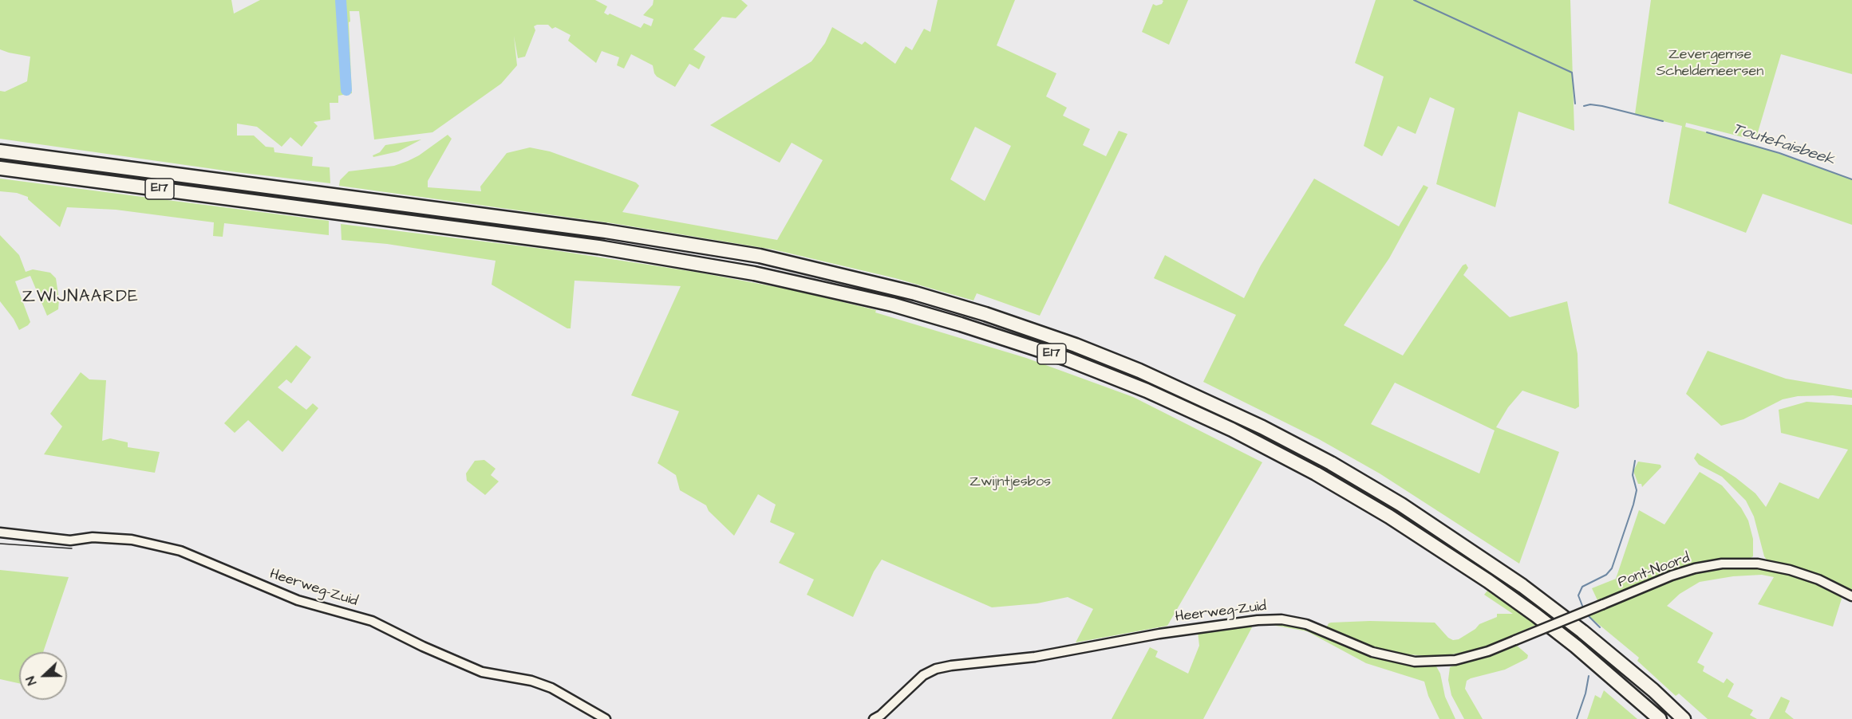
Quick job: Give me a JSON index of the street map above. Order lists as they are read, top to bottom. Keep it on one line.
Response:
{"streets":{"highway":["E17"],"street":["Pont-Noord","Heerweg-Zuid"]},"crossings":[["Pont-Noord","Heerweg-Zuid"]],"districts":["ZWIJNAARDE"],"water":["Toutefaisbeek"],"parks":["Zevergemse Scheldemeersen","Zwijntjesbos"],"north":"left"}
